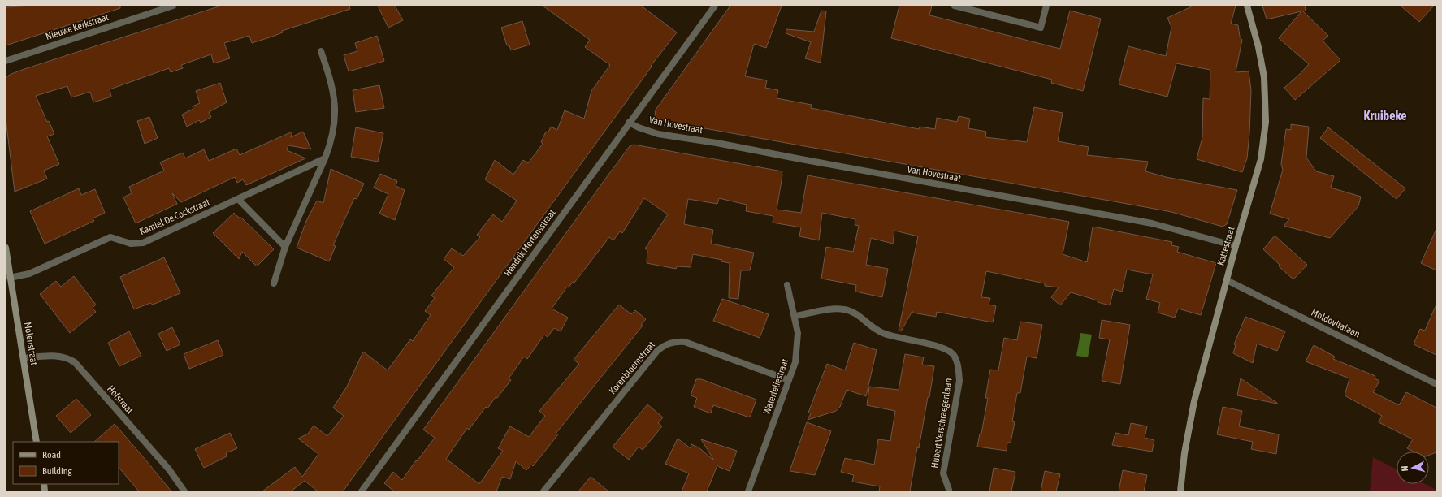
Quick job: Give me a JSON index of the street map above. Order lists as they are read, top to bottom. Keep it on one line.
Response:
{"streets":{"street":["Nieuwe Kerkstraat","Van Hovestraat","Kamiel De Cockstraat","Hendrik Mertensstraat","Kattestraat","Moldovitalaan","Molenstraat","Korenbloemstraat","Waterleliestraat","Hofstraat","Hubert Verschraegenlaan"]},"crossings":[["Van Hovestraat","Hendrik Mertensstraat"],["Van Hovestraat","Kattestraat"],["Kamiel De Cockstraat","Molenstraat"],["Kattestraat","Moldovitalaan"],["Molenstraat","Hofstraat"],["Korenbloemstraat","Waterleliestraat"],["Waterleliestraat","Hubert Verschraegenlaan"]],"districts":["Kruibeke"],"legend":["Road","Building"],"north":"left"}
